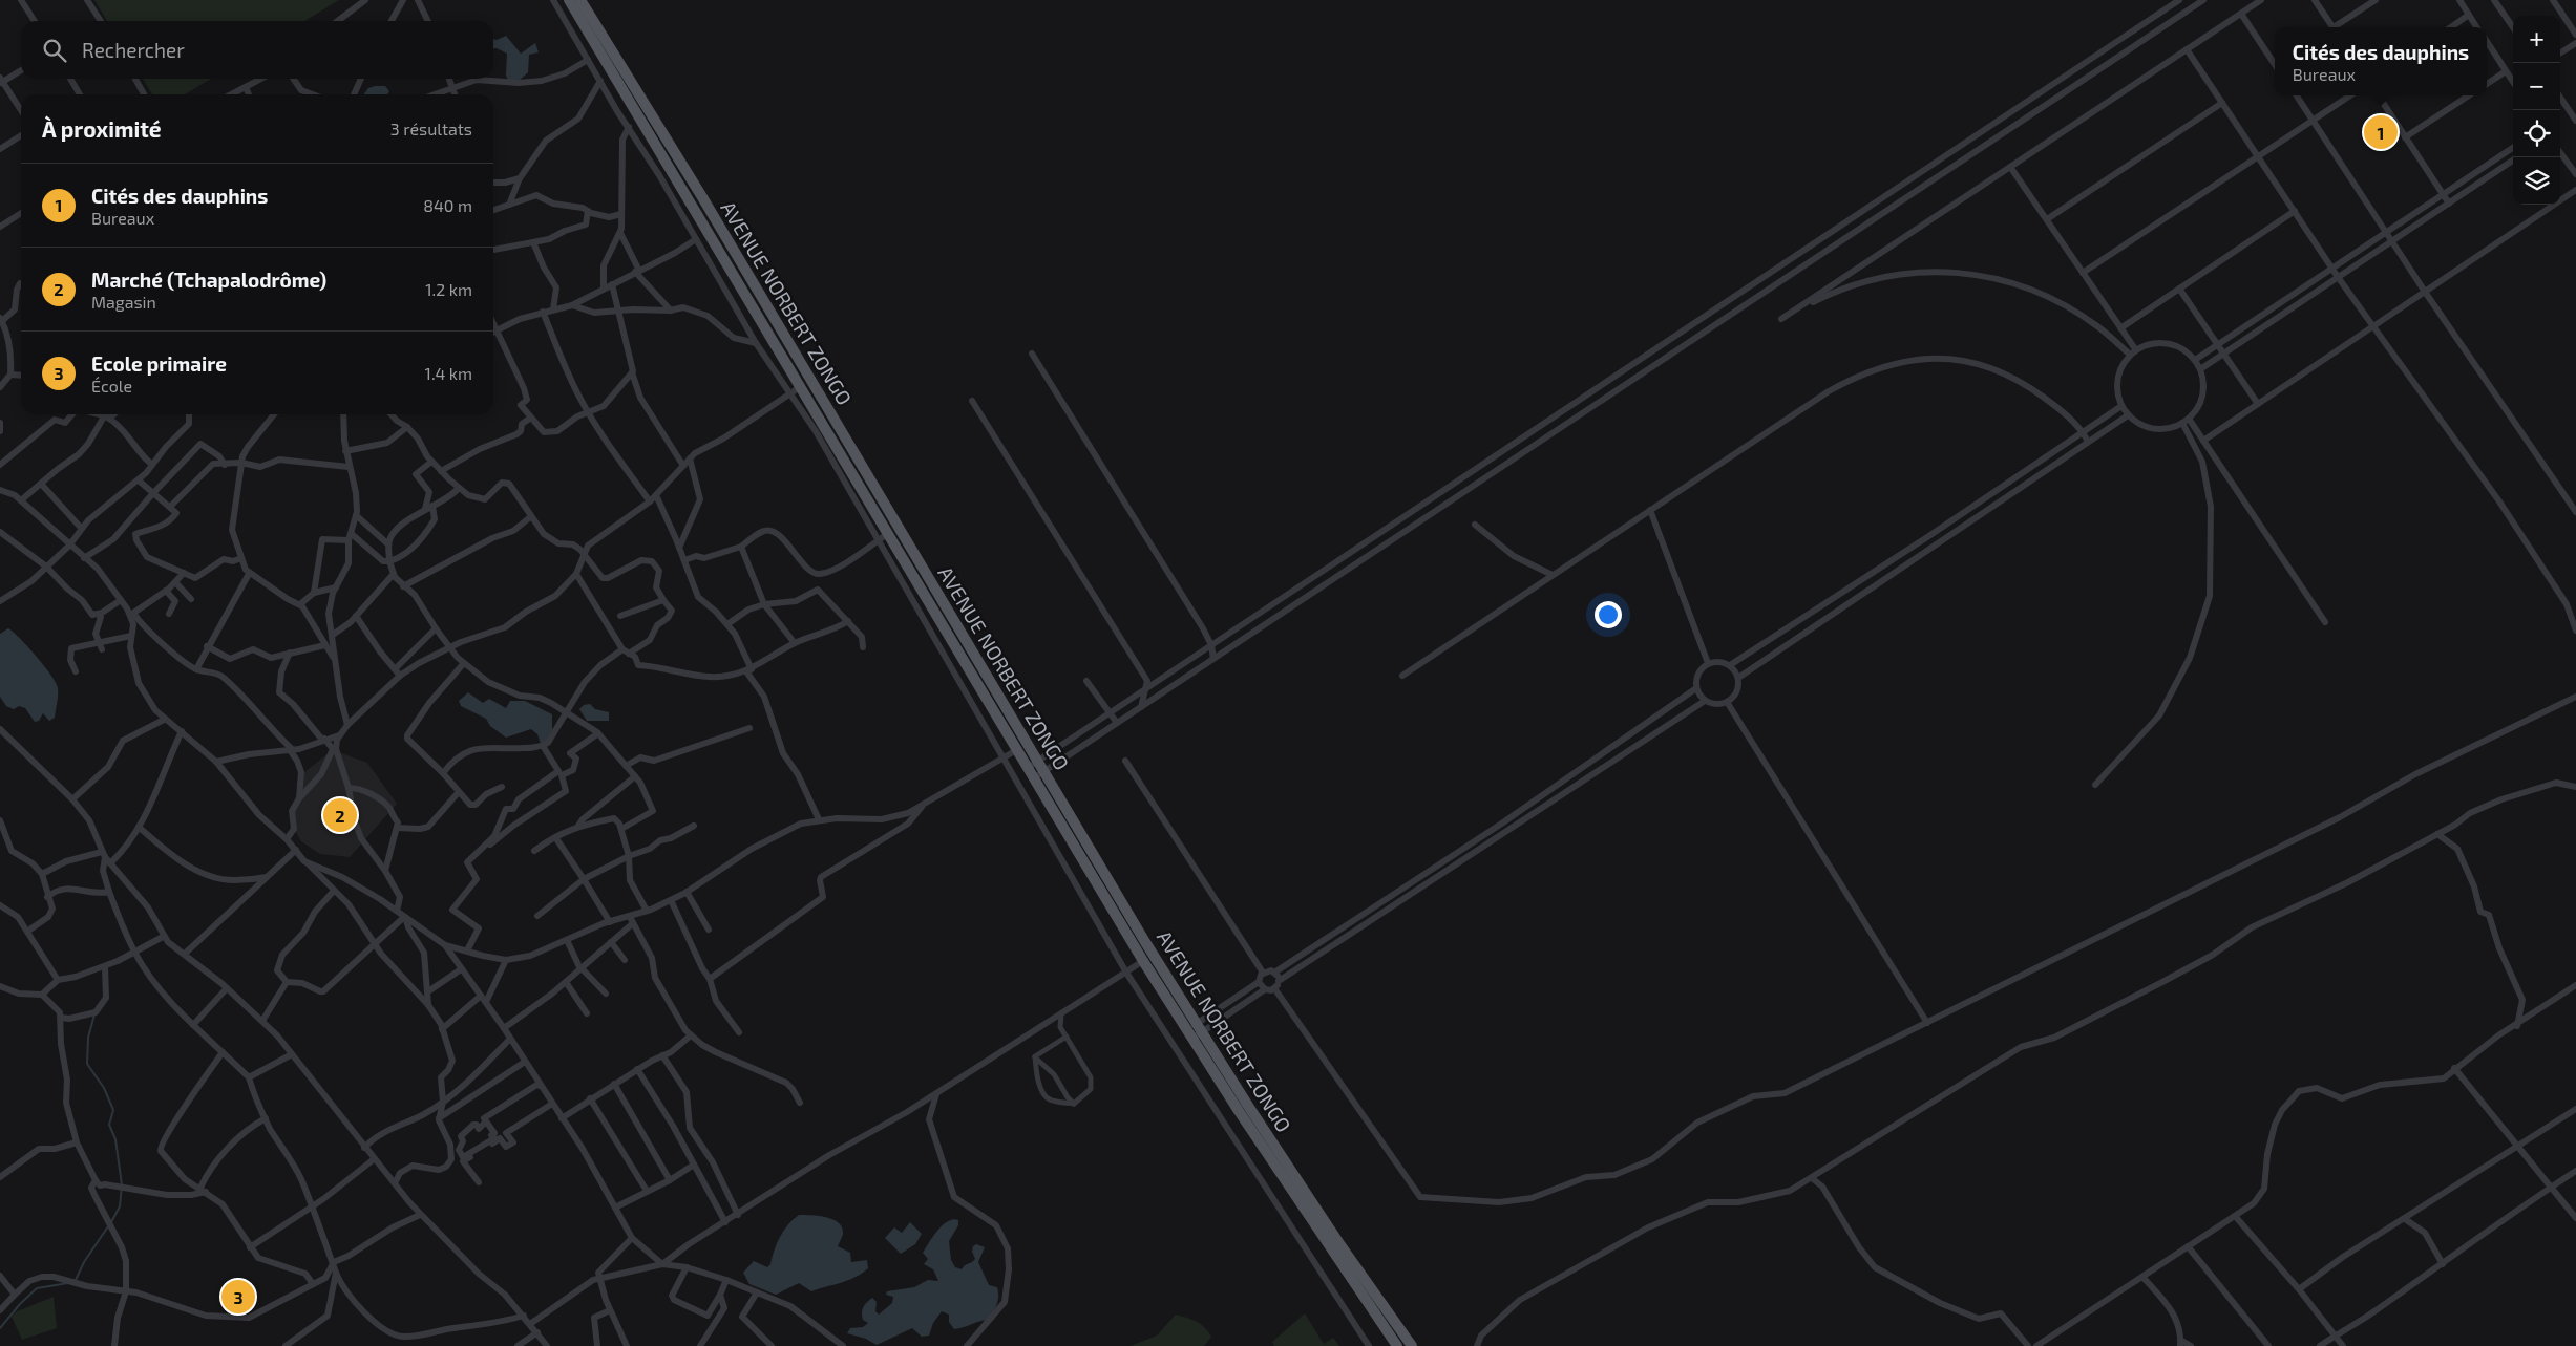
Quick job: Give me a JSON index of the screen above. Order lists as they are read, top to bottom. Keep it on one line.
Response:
{"streets":{"main road":["AVENUE NORBERT ZONGO"]},"page":{"map_buttons":["+","−"],"search":"Rechercher","popup":["Cités des dauphins","Bureaux"],"heading":["À proximité","3 résultats"],"pins":["1","2","3"],"list":[{"mark":"1","name":"Cités des dauphins","note":"Bureaux","value":"840 m"},{"mark":"2","name":"Marché (Tchapalodrôme)","note":"Magasin","value":"1.2 km"},{"mark":"3","name":"Ecole primaire","note":"École","value":"1.4 km"}]}}
